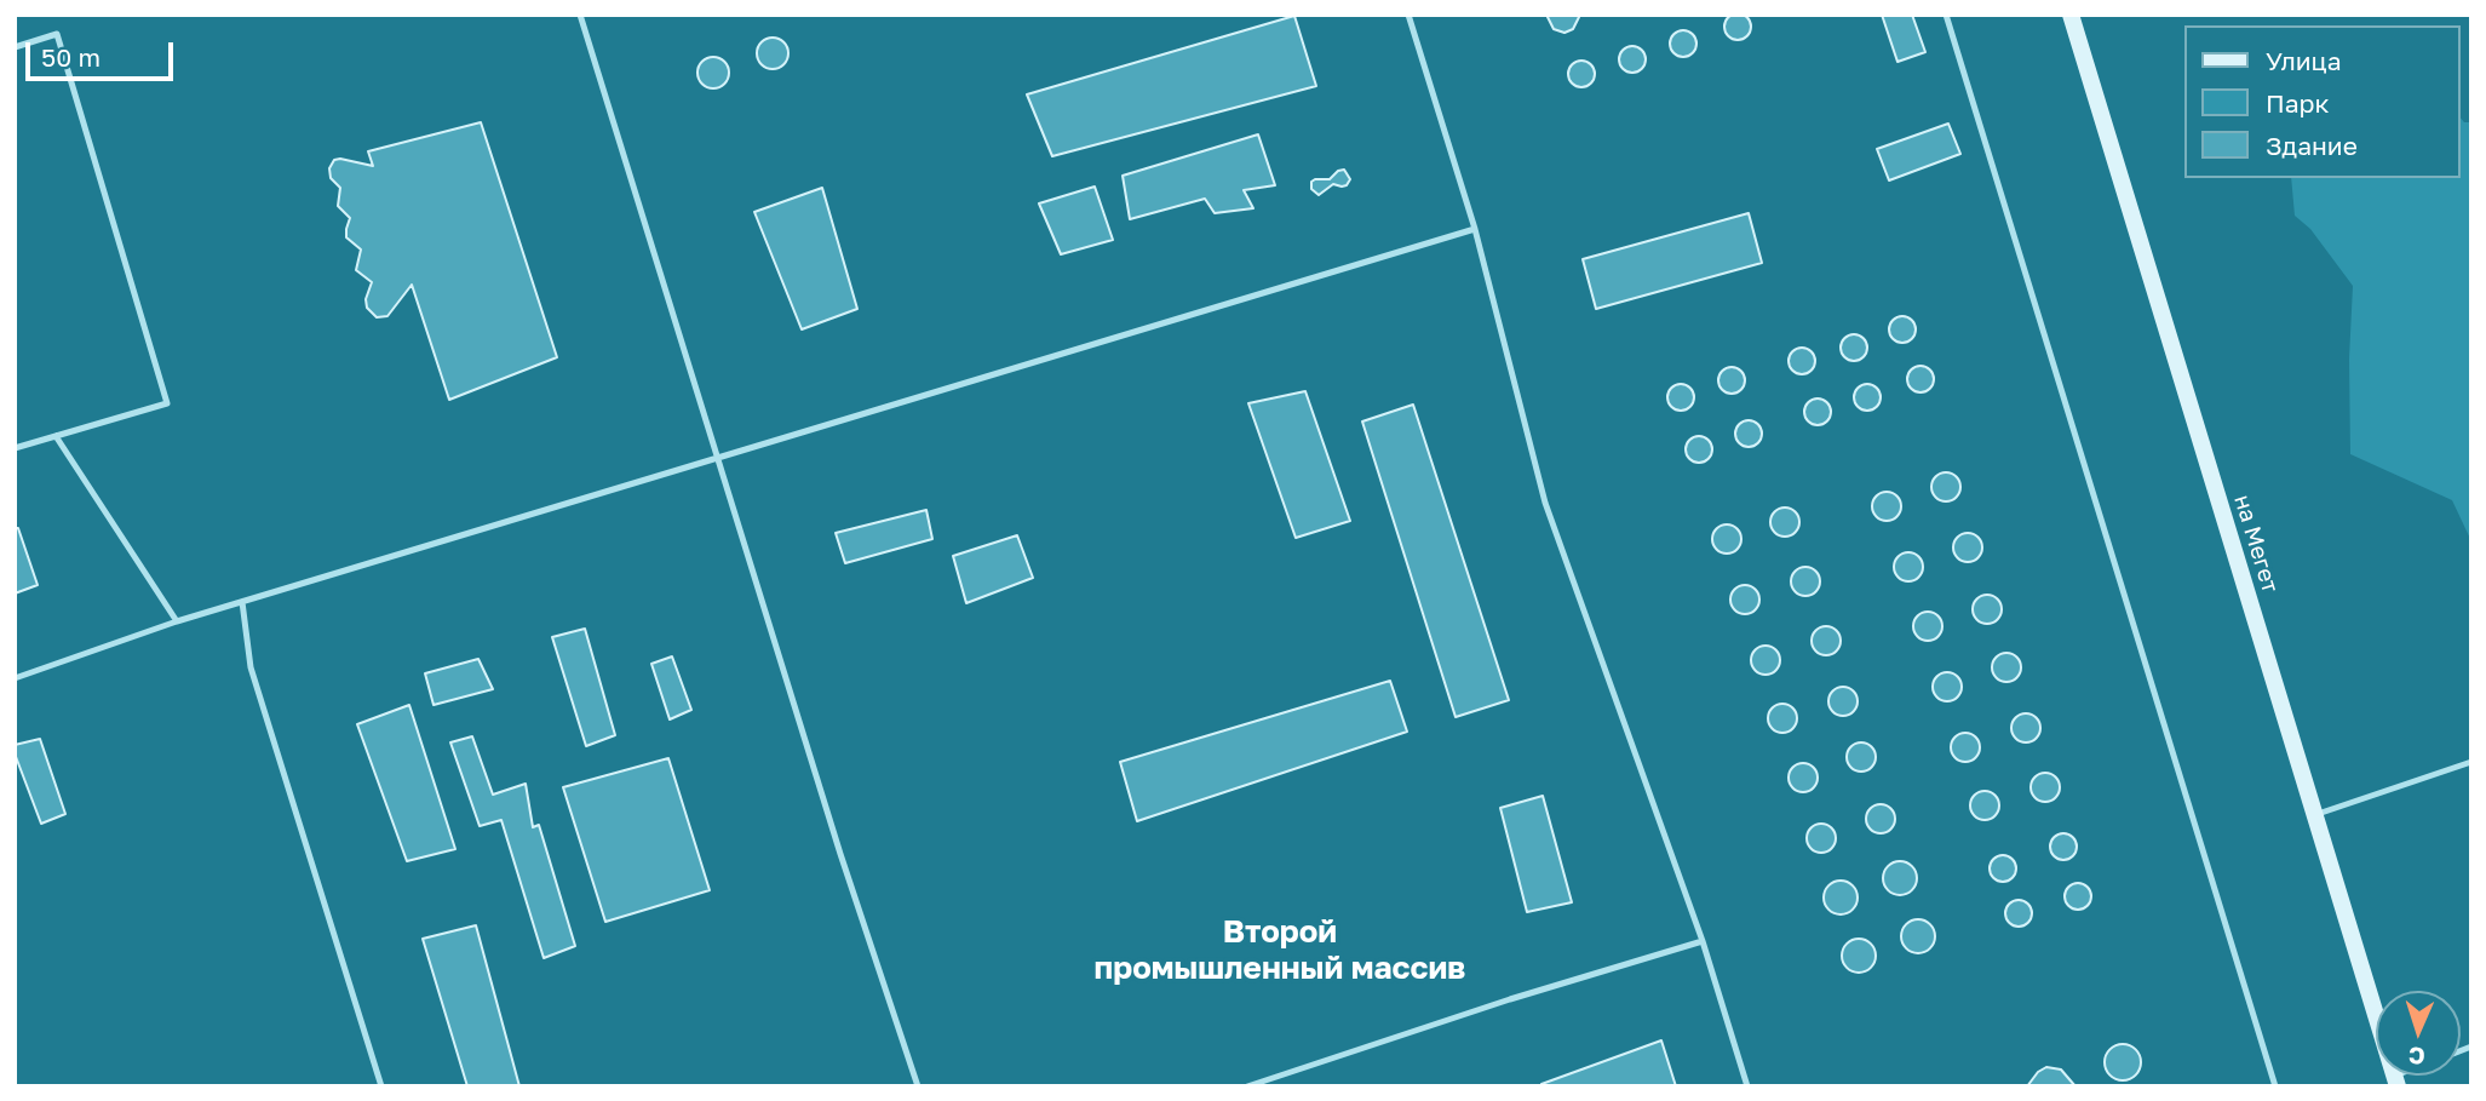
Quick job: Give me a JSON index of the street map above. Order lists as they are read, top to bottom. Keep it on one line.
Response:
{"streets":{"street":["на Мегет"]},"districts":["Второй промышленный массив"],"legend":["Улица","Парк","Здание"],"scale_bar":"50 m","north":"bottom"}
